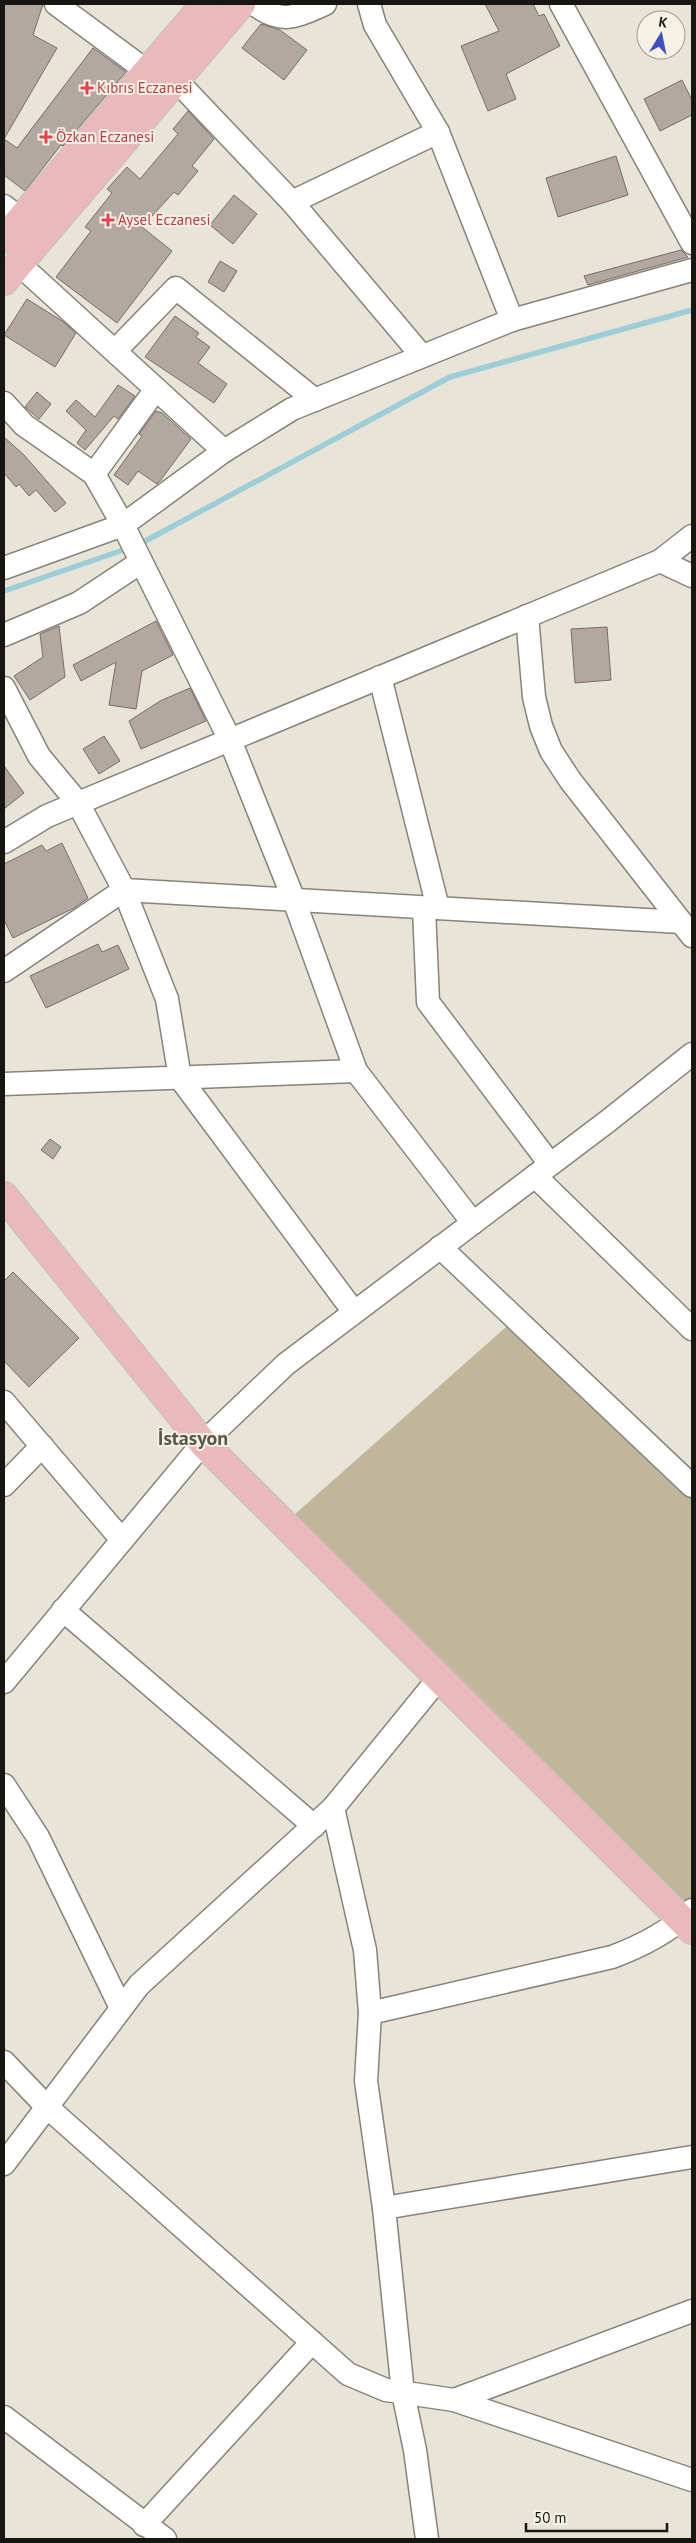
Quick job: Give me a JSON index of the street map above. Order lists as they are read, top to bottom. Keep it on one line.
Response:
{"districts":["İstasyon"],"places":{"health":["Kıbrıs Eczanesi","Özkan Eczanesi","Aysel Eczanesi"]},"scale_bar":"50 m","north":"top"}
